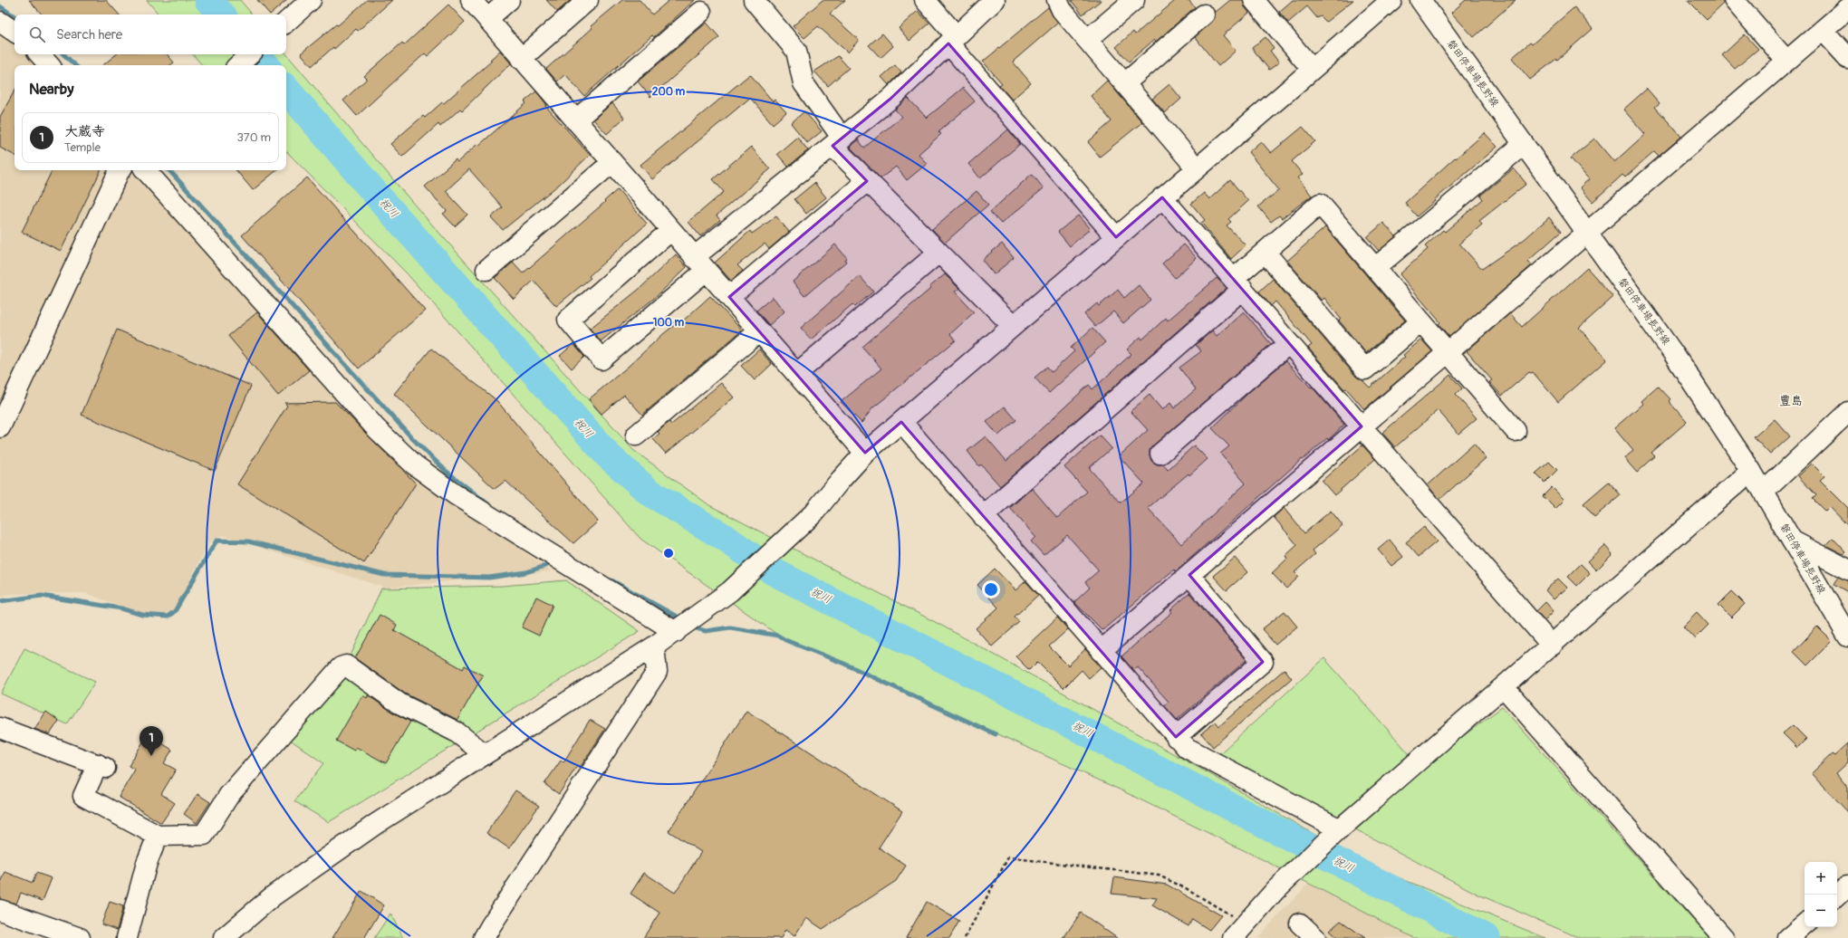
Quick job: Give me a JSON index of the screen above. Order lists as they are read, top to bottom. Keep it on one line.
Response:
{"streets":{"street":["磐田停車場長野線"]},"districts":["豊島"],"water":["祝川"],"page":{"search":"Search here","heading":"Nearby","list":[{"mark":"1","name":"大蔵寺","note":"Temple","value":"370 m"}],"pins":"1","map_buttons":["+","−"]},"rings":["200 m","100 m"]}
